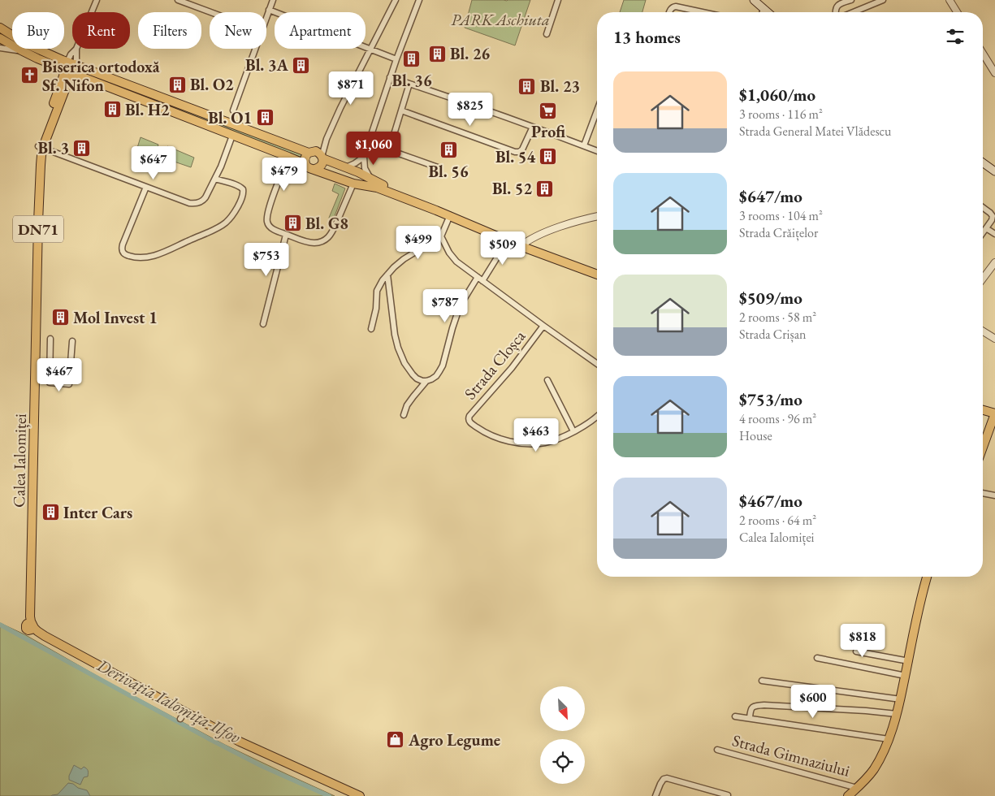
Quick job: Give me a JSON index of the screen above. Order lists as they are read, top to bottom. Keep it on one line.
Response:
{"streets":{"main road":["DN71","Calea Ialomiței","Strada Gimnaziului"],"street":["Strada Cloșca"]},"water":["Derivația Ialomița-Ilfov"],"parks":["PARK Aschiuta"],"places":{"building":["Bl. 26","Bl. 36","Bl. 3A","Bl. O2","Bl. 23","Bl. H2","Bl. O1","Bl. 3","Bl. 56","Bl. 54","Bl. 52","Bl. G8","Mol Invest 1","Inter Cars"],"church":["Biserica ortodoxă Sf. Nifon"],"supermarket":["Profi"],"shop":["Agro Legume"]},"north":"bottom right","page":{"chip":["Buy","Rent","Filters","New","Apartment"],"heading":"13 homes","list":[{"name":"$1,060/mo","note":"3 rooms · 116 m² · Strada General Matei Vlădescu"},{"name":"$647/mo","note":"3 rooms · 104 m² · Strada Crăițelor"},{"name":"$509/mo","note":"2 rooms · 58 m² · Strada Crișan"},{"name":"$753/mo","note":"4 rooms · 96 m² · House"},{"name":"$467/mo","note":"2 rooms · 64 m² · Calea Ialomiței"}],"price":["$871","$825","$1,060","$647","$479","$499","$509","$753","$787","$467","$463","$818","$600"]}}
